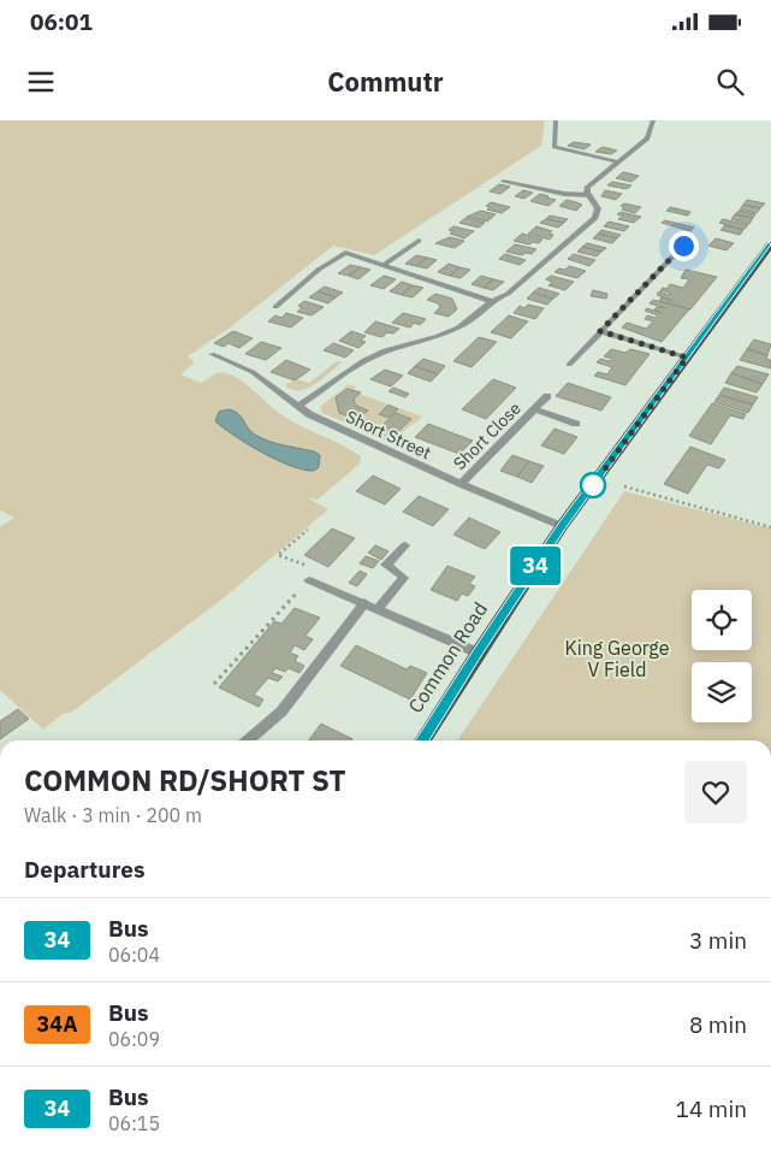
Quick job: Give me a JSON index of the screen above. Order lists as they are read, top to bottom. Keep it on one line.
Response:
{"streets":{"main road":["Common Road"],"street":["Short Street","Short Close"]},"crossings":[["Short Street","Short Close"],["Short Street","Common Road"]],"parks":["King George V Field"],"lines":["bus line 34"],"page":{"status":"06:01","header":"Commutr","on_map":"34","heading":[["COMMON RD/SHORT ST","Walk · 3 min · 200 m"],"Departures"],"list":[{"mark":"34","name":"Bus","note":"06:04","value":"3 min"},{"mark":"34A","name":"Bus","note":"06:09","value":"8 min"},{"mark":"34","name":"Bus","note":"06:15","value":"14 min"}]}}
